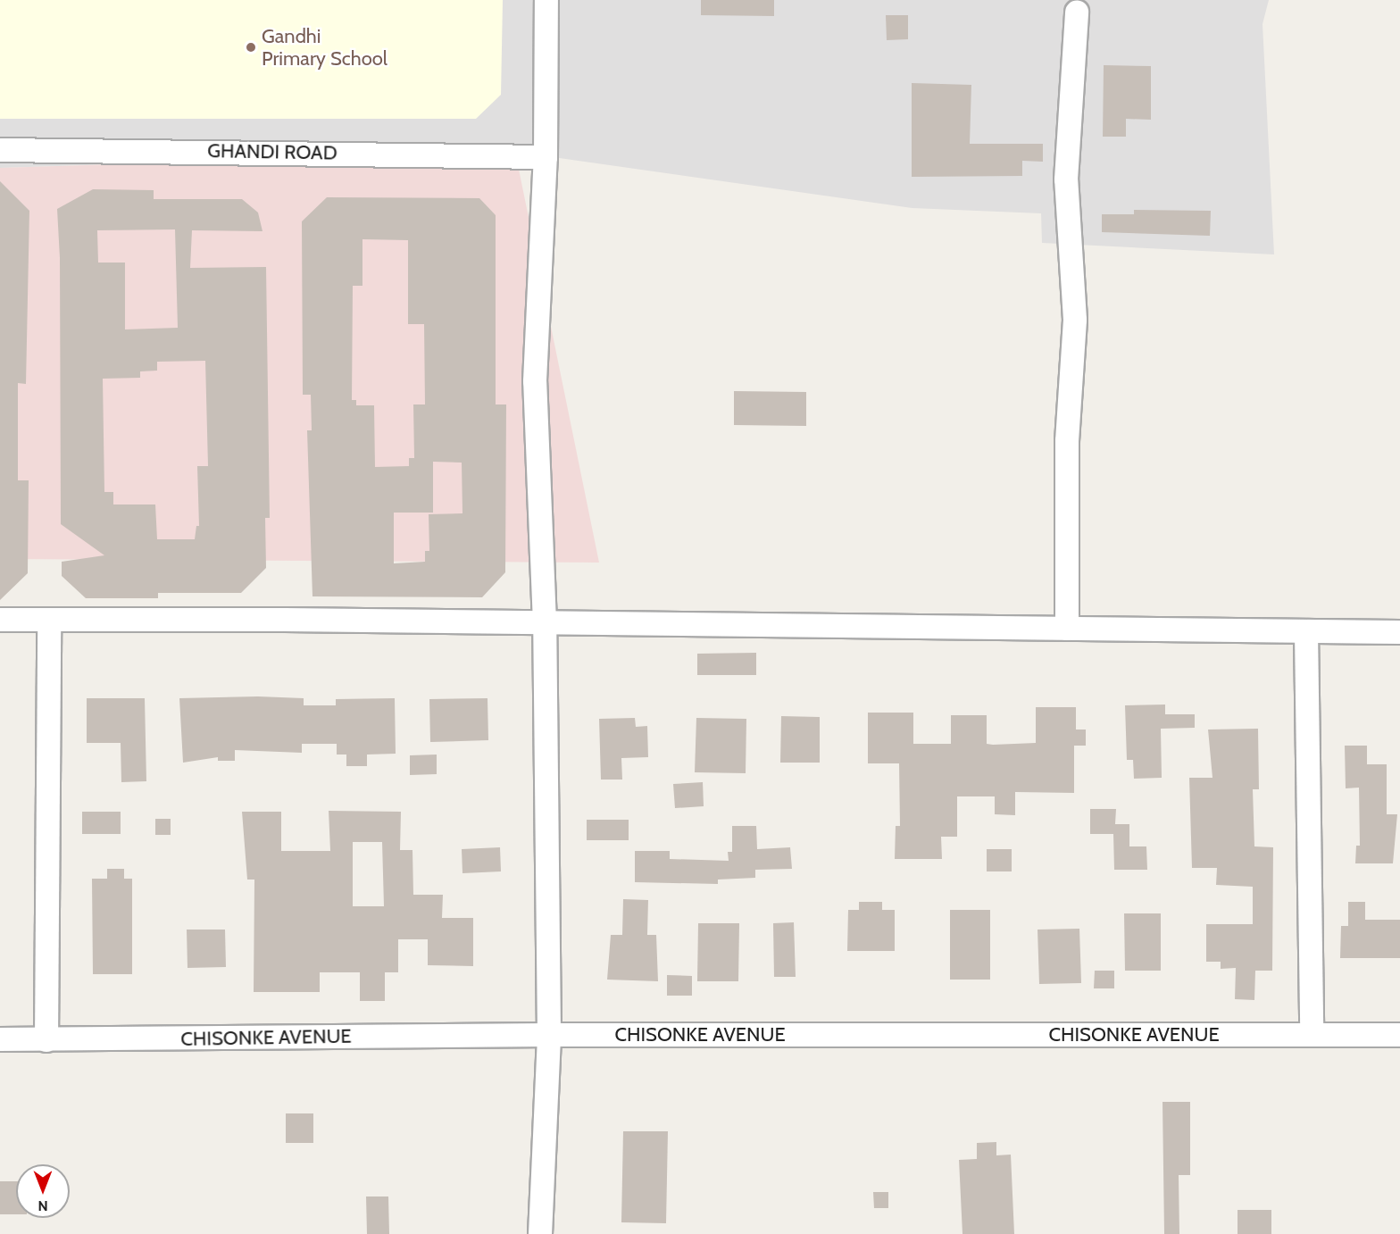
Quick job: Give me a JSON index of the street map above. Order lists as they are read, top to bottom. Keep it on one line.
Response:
{"streets":{"street":["GHANDI ROAD","CHISONKE AVENUE"]},"places":["Gandhi Primary School"],"north":"bottom"}
